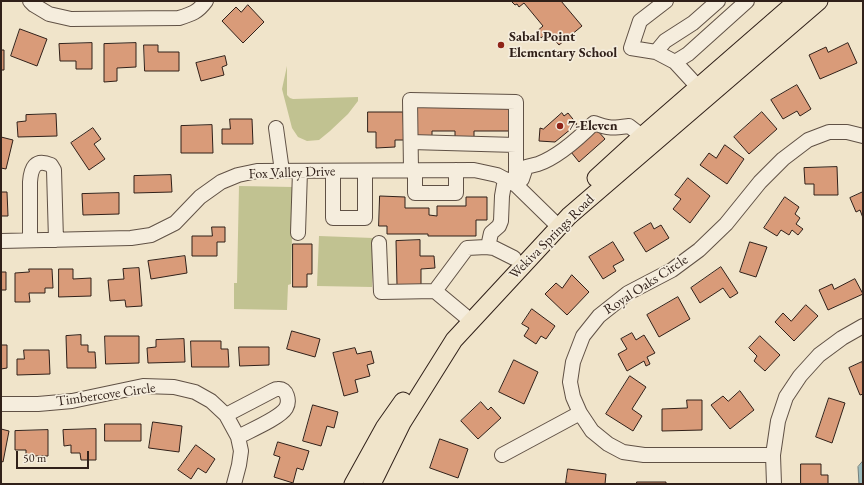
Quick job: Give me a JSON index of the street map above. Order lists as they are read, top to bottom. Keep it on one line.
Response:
{"streets":{"main road":["Wekiva Springs Road"],"street":["Fox Valley Drive","Royal Oaks Circle","Timbercove Circle"]},"crossings":[["Fox Valley Drive","Wekiva Springs Road"]],"places":["Sabal Point Elementary School","7-Eleven"],"scale_bar":"50 m"}
